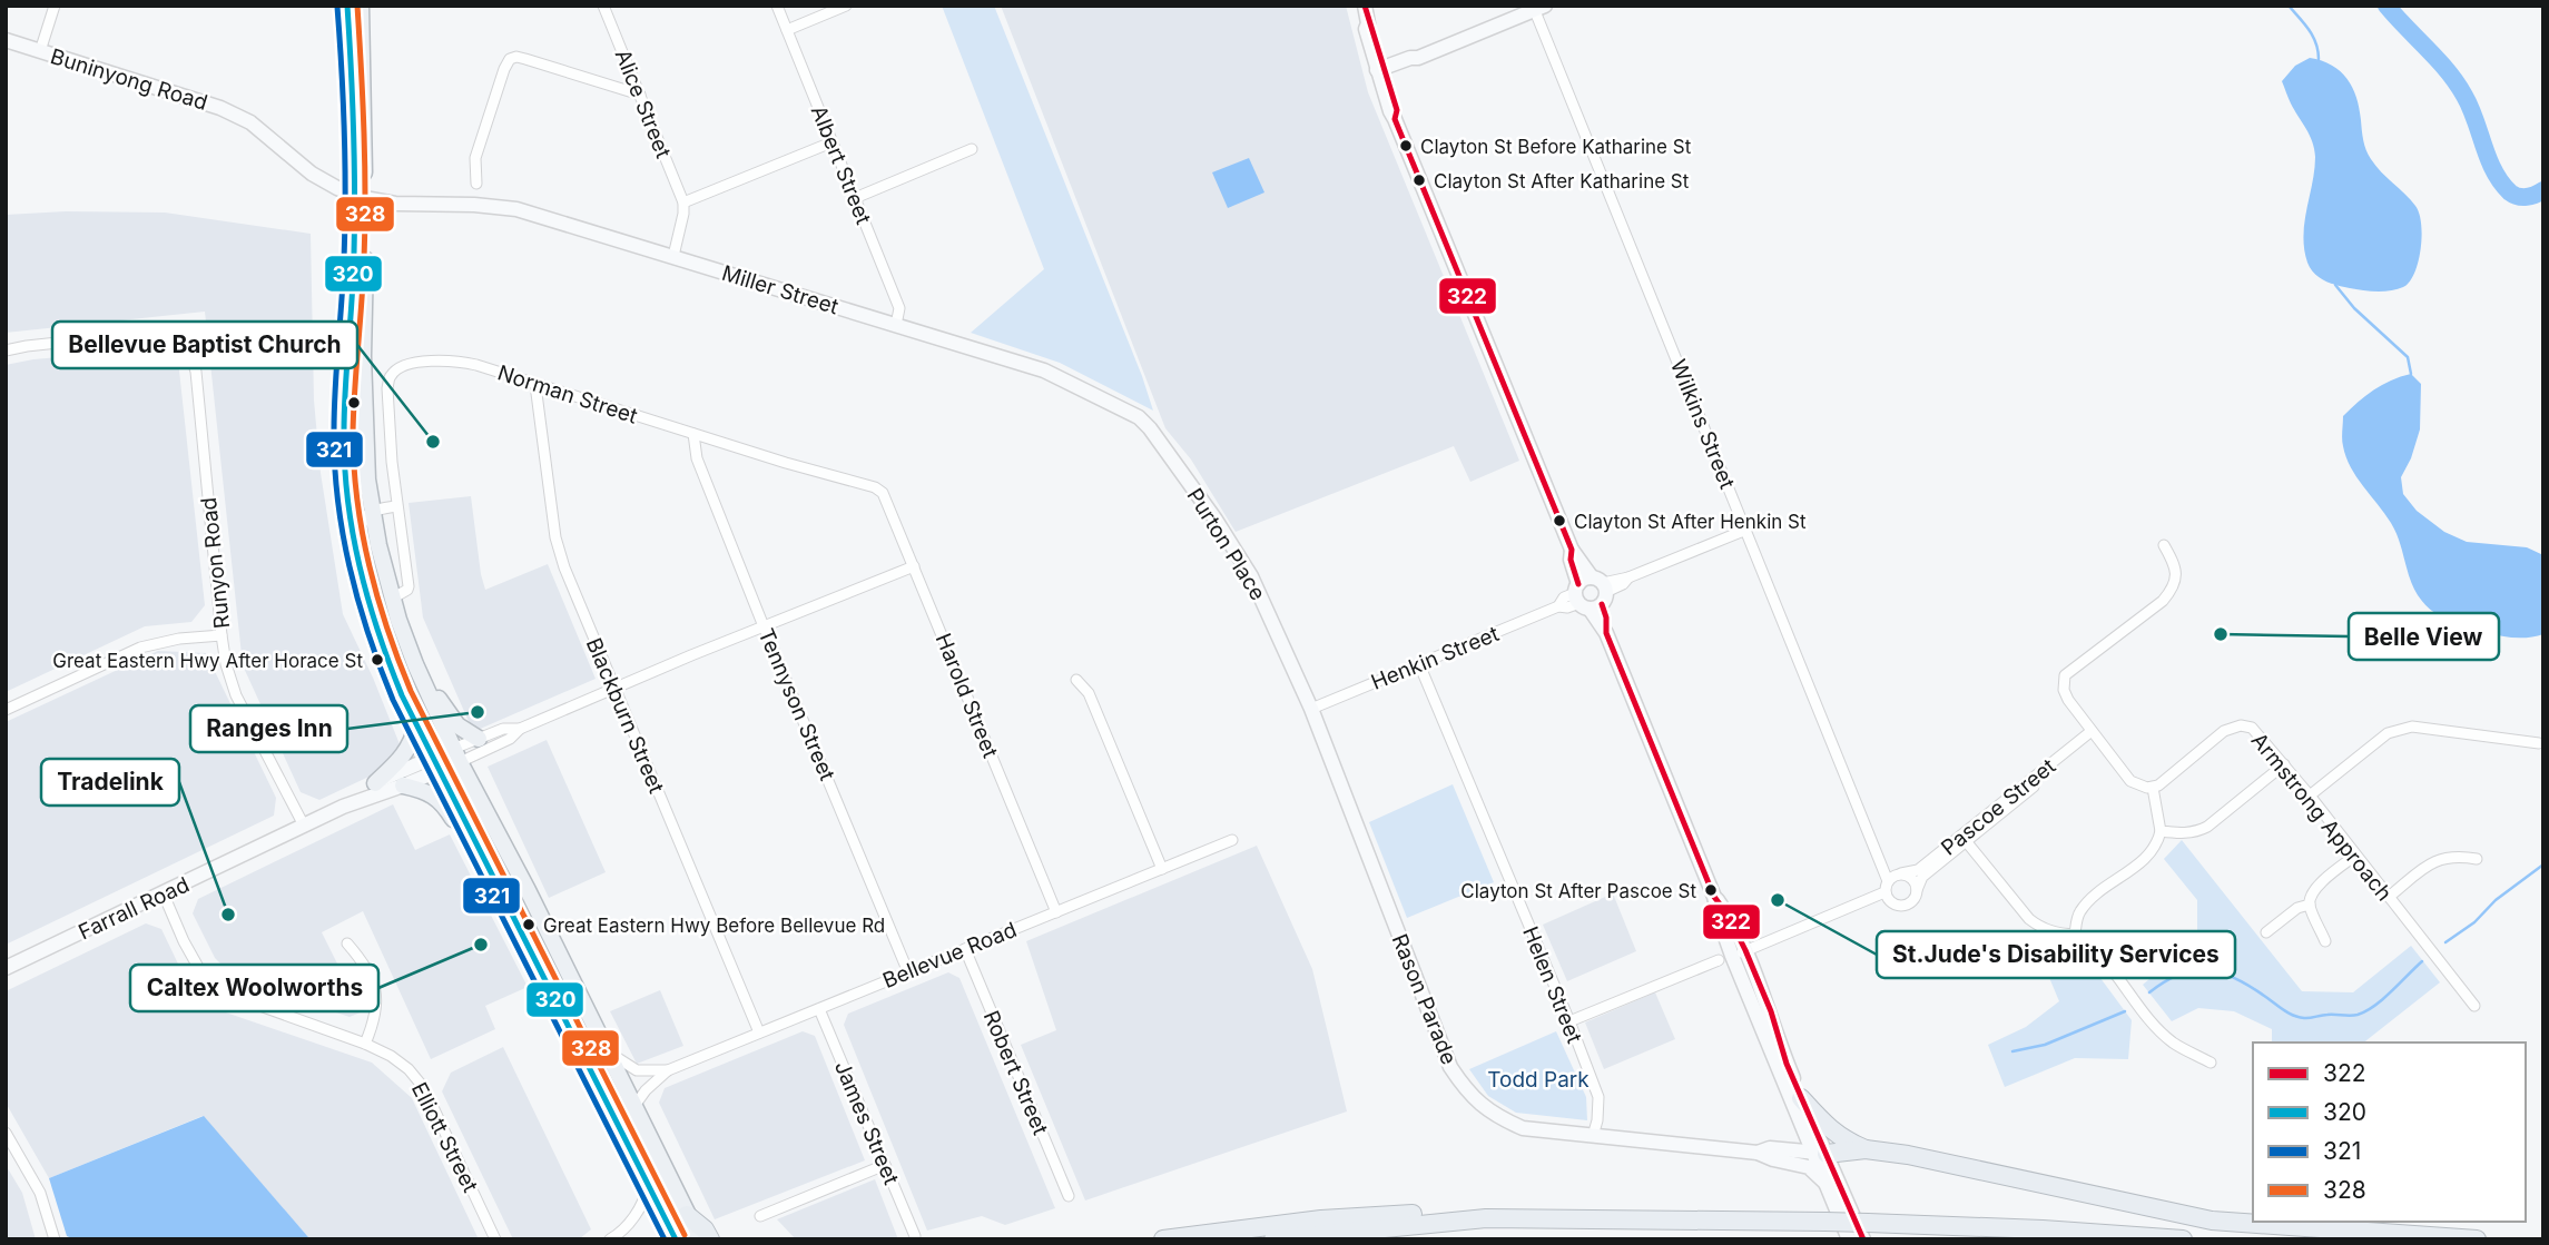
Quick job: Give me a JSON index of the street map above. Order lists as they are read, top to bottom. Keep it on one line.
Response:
{"streets":{"main road":["Buninyong Road","Miller Street","Purton Place","Farrall Road","Rason Parade"],"street":["Alice Street","Albert Street","Norman Street","Wilkins Street","Runyon Road","Henkin Street","Harold Street","Tennyson Street","Blackburn Street","Pascoe Street","Armstrong Approach","Bellevue Road","Helen Street","Robert Street","James Street","Elliott Street"]},"crossings":[["Buninyong Road","Miller Street"],["Albert Street","Miller Street"],["Miller Street","Purton Place"],["Norman Street","Harold Street"],["Norman Street","Tennyson Street"],["Norman Street","Blackburn Street"],["Wilkins Street","Henkin Street"],["Wilkins Street","Pascoe Street"],["Purton Place","Henkin Street"],["Purton Place","Rason Parade"],["Runyon Road","Farrall Road"],["Henkin Street","Helen Street"],["Henkin Street","Rason Parade"],["Harold Street","Bellevue Road"],["Tennyson Street","Bellevue Road"],["Blackburn Street","Bellevue Road"],["Farrall Road","Elliott Street"],["Bellevue Road","Robert Street"],["Bellevue Road","James Street"],["Helen Street","Rason Parade"]],"parks":["Todd Park"],"places":["Clayton St Before Katharine St","Clayton St After Katharine St","Bellevue Baptist Church","Clayton St After Henkin St","Belle View","Great Eastern Hwy After Horace St","Ranges Inn","Clayton St After Pascoe St","St.Jude's Disability Services","Tradelink","Great Eastern Hwy Before Bellevue Rd","Caltex Woolworths"],"lines":["transit line 322","transit line 320","transit line 328","transit line 321"],"legend":["322","320","321","328"]}
